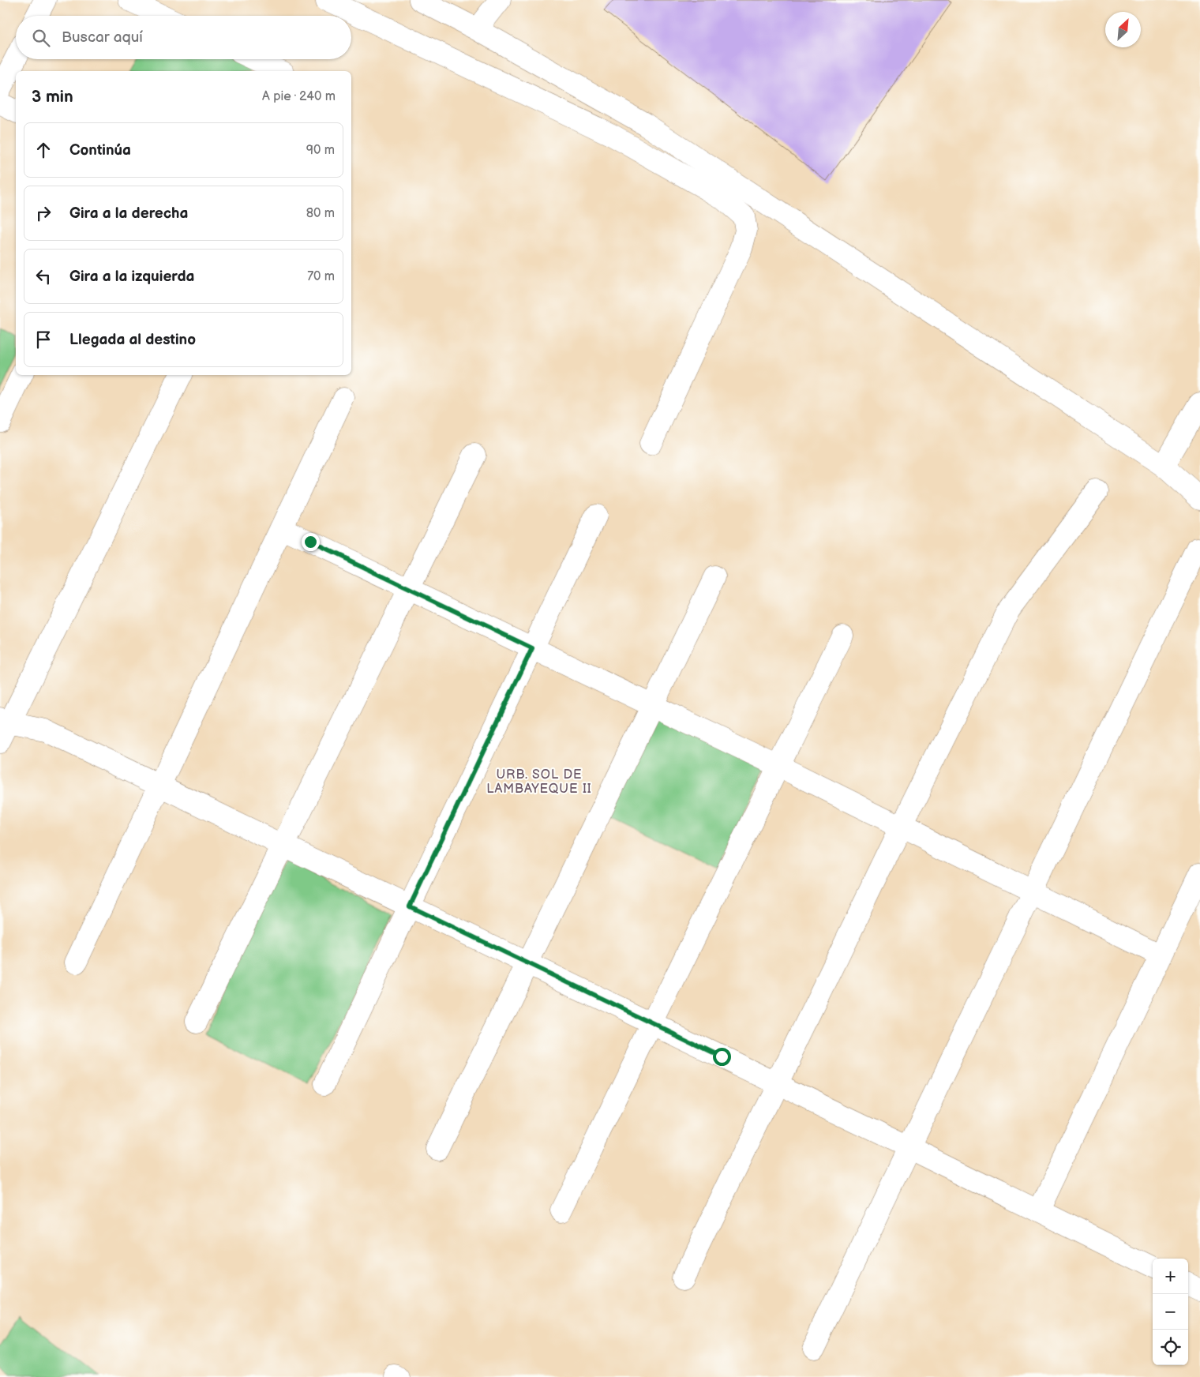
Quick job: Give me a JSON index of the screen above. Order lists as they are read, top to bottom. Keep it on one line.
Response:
{"districts":["URB. SOL DE LAMBAYEQUE II"],"north":"top right","page":{"search":"Buscar aquí","heading":["3 min","A pie · 240 m"],"list":[["Continúa","90 m"],["Gira a la derecha","80 m"],["Gira a la izquierda","70 m"],"Llegada al destino"],"map_buttons":["+","−"]}}
